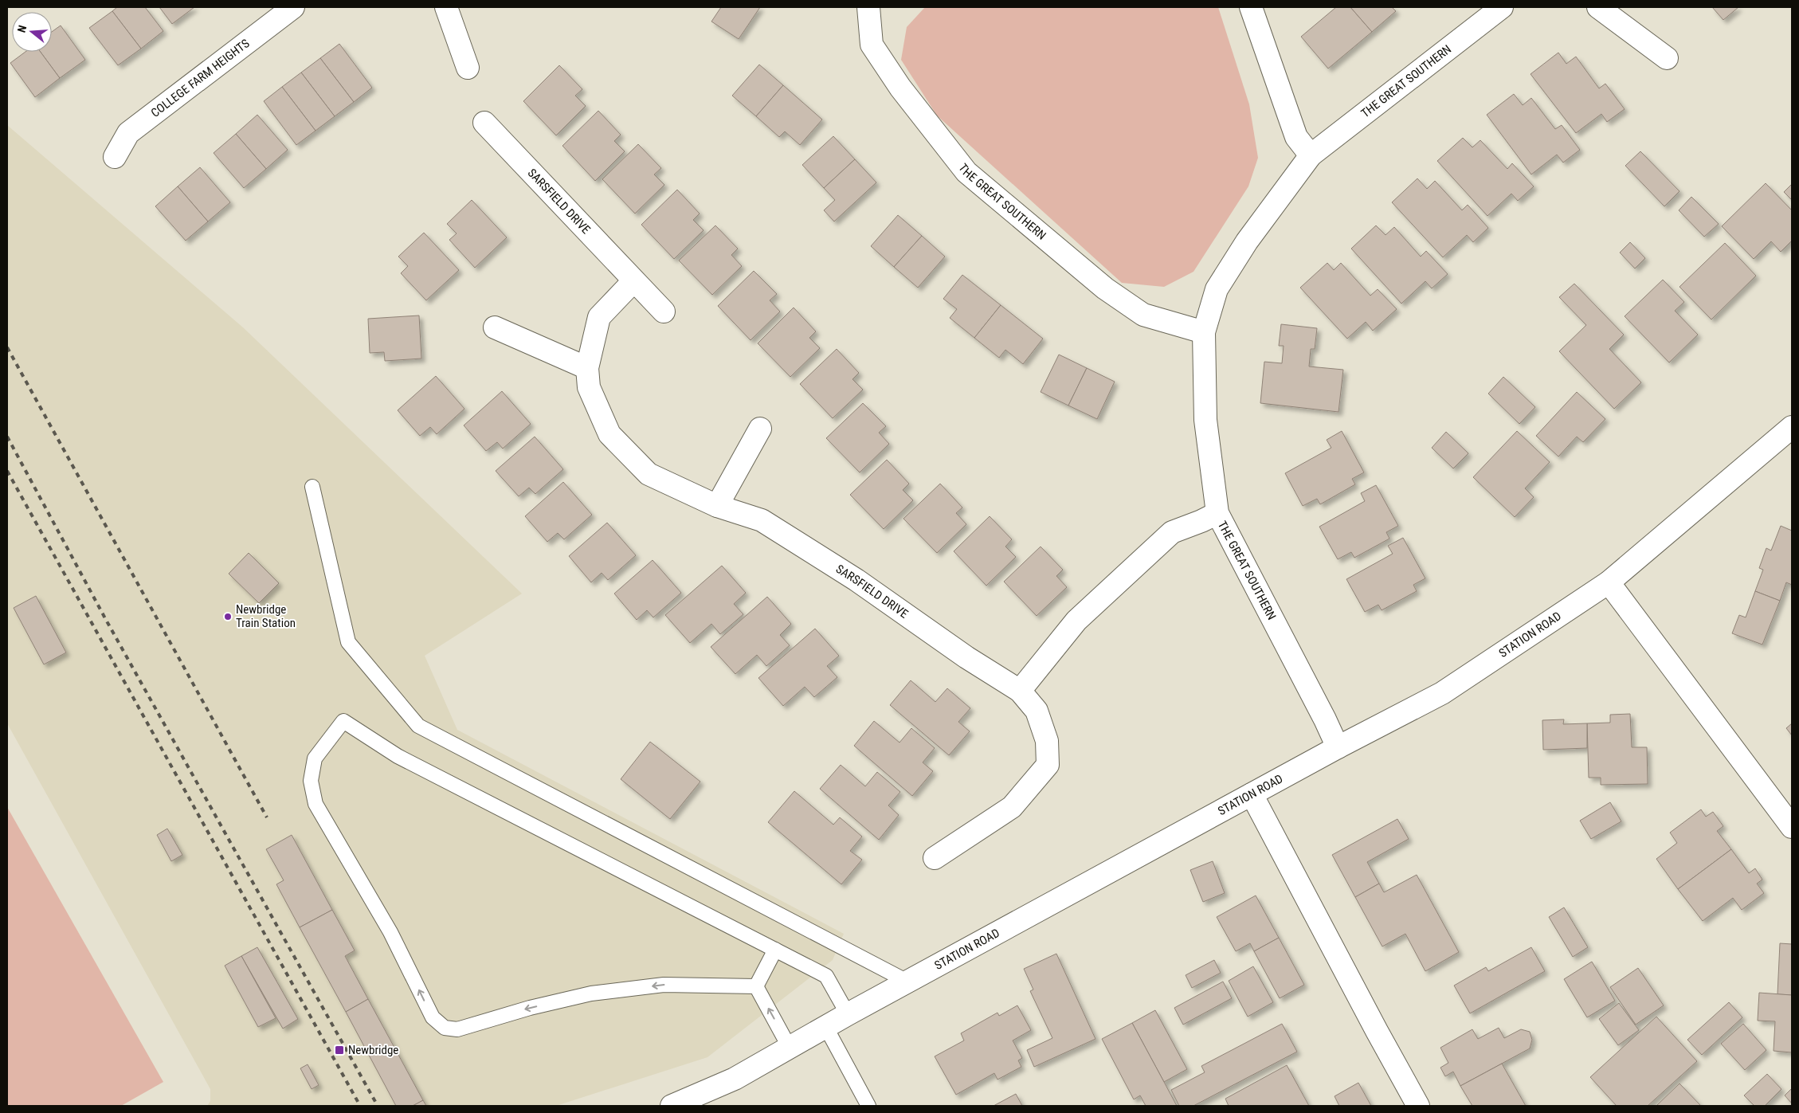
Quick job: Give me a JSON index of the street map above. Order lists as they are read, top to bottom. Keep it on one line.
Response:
{"streets":{"street":["COLLEGE FARM HEIGHTS","THE GREAT SOUTHERN","SARSFIELD DRIVE","STATION ROAD"]},"crossings":[["THE GREAT SOUTHERN","STATION ROAD"]],"places":{"other":["Newbridge Train Station"],"transit":["Newbridge"]},"north":"left"}
